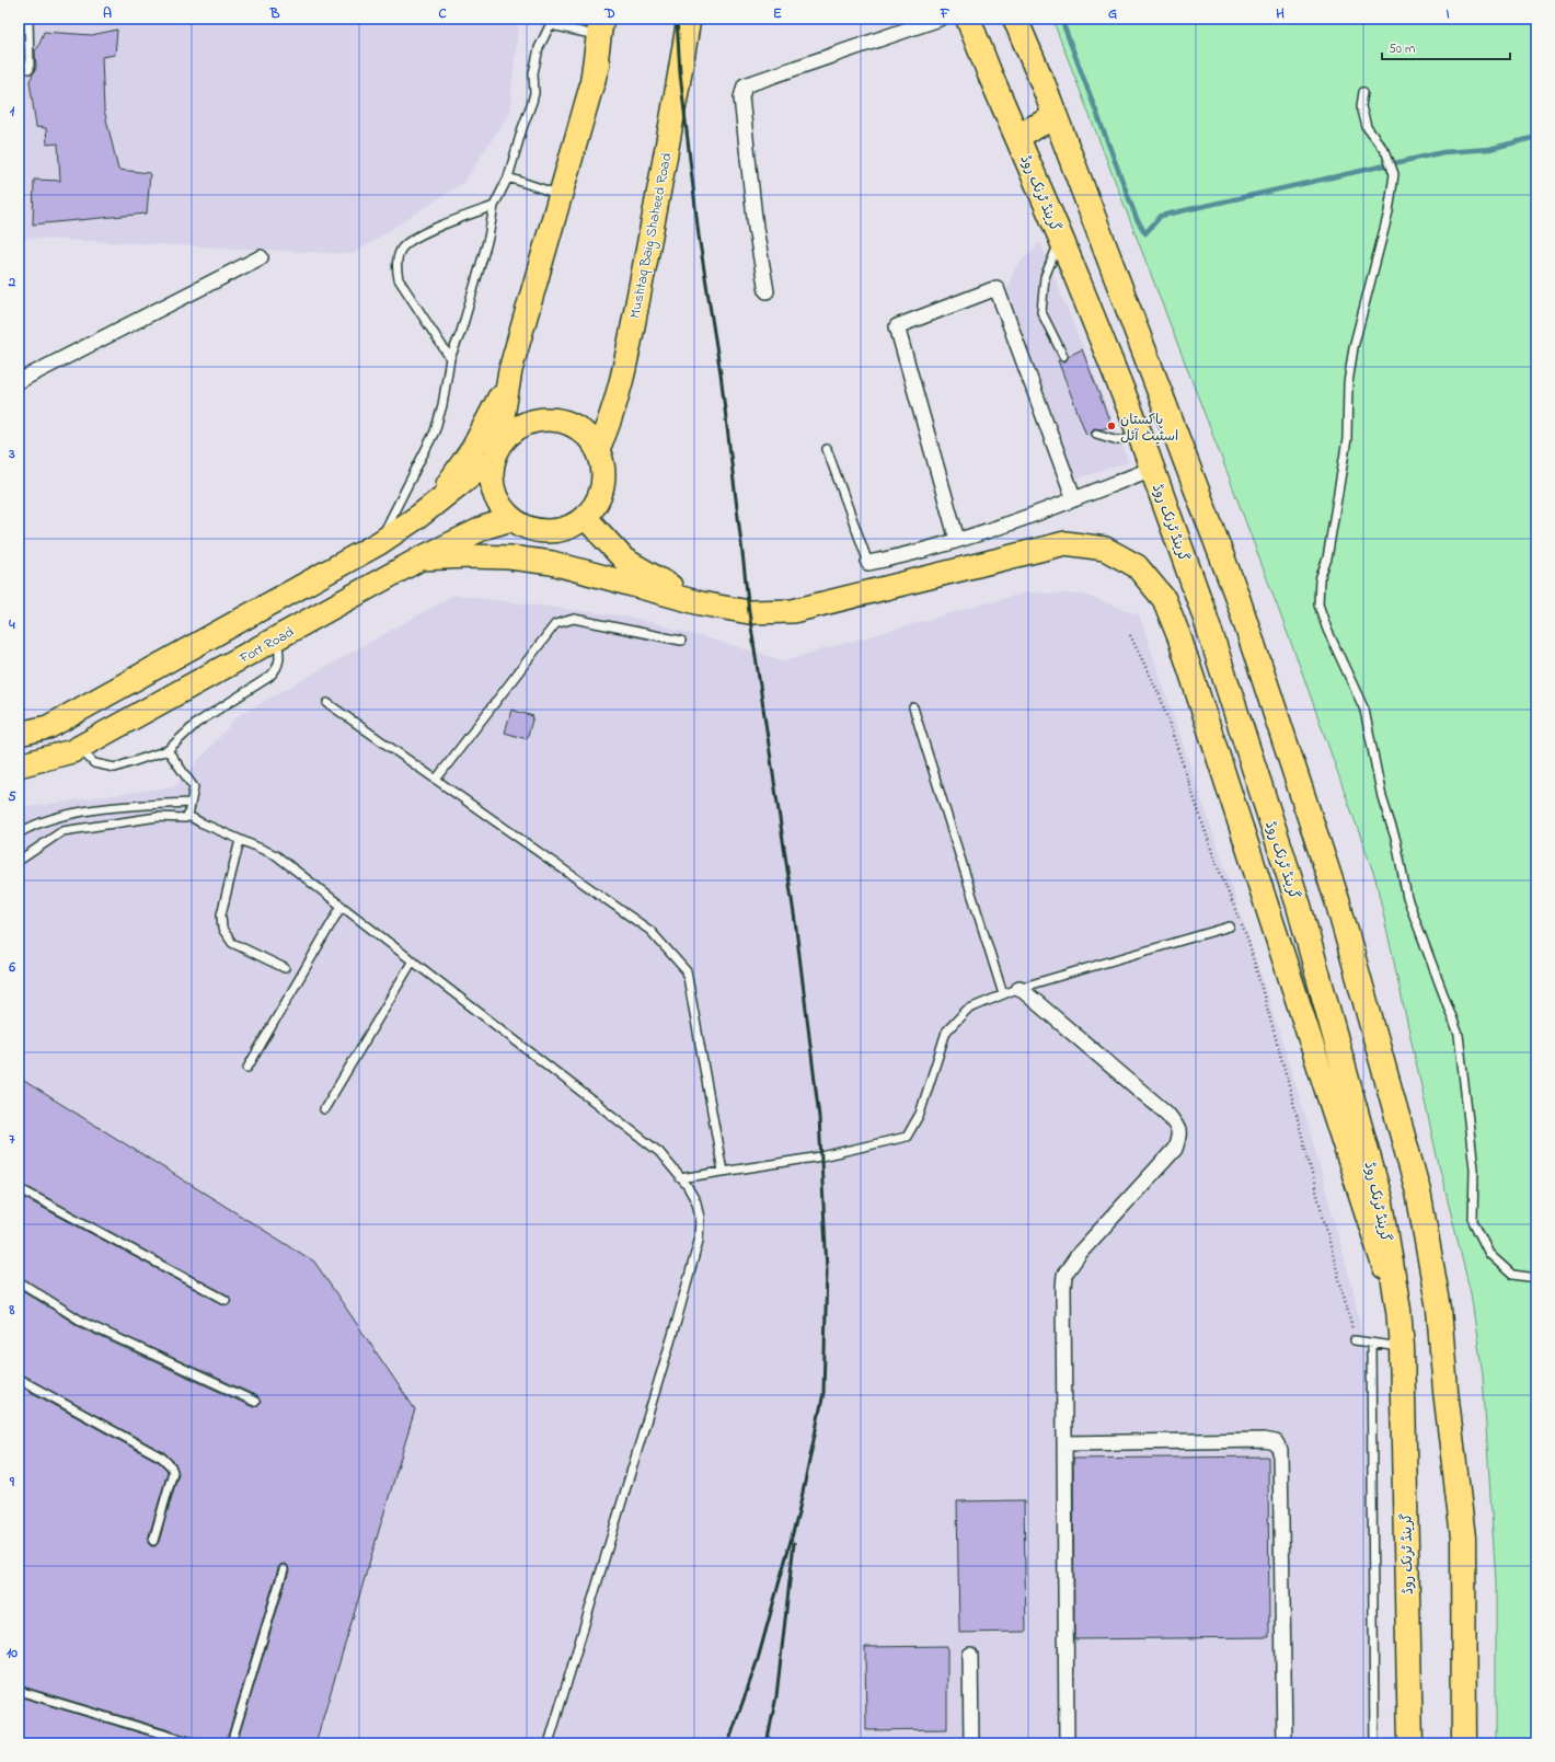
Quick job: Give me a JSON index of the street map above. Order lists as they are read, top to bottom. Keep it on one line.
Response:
{"streets":{"highway":["گرینڈ ٹرنک روڈ"],"main road":["Mushtaq Baig Shaheed Road","Fort Road"]},"crossings":[["Mushtaq Baig Shaheed Road","Fort Road"]],"places":["پاکستان اسٹیٹ آئل"],"scale_bar":"50 m","grid":{"columns":["A","B","C","D","E","F","G","H","I"],"rows":["1","2","3","4","5","6","7","8","9","10"]}}
